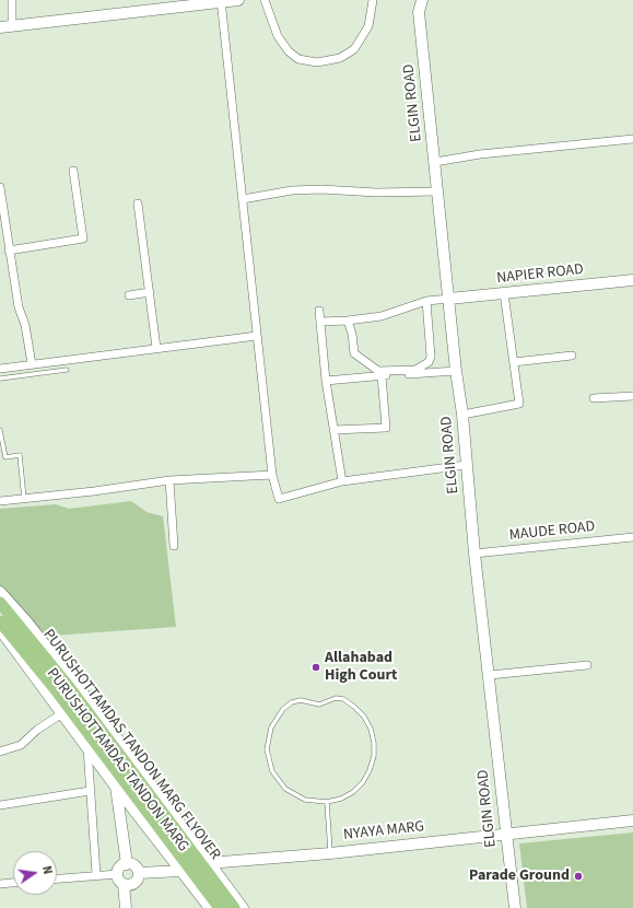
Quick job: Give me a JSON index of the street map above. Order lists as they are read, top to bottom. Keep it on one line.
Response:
{"streets":{"main road":["PURUSHOTTAMDAS TANDON MARG FLYOVER"],"street":["ELGIN ROAD","NAPIER ROAD","MAUDE ROAD","PURUSHOTTAMDAS TANDON MARG","NYAYA MARG"]},"crossings":[["ELGIN ROAD","NAPIER ROAD"],["ELGIN ROAD","MAUDE ROAD"],["ELGIN ROAD","NYAYA MARG"],["PURUSHOTTAMDAS TANDON MARG","NYAYA MARG"]],"places":["Allahabad High Court","Parade Ground"],"north":"right"}
